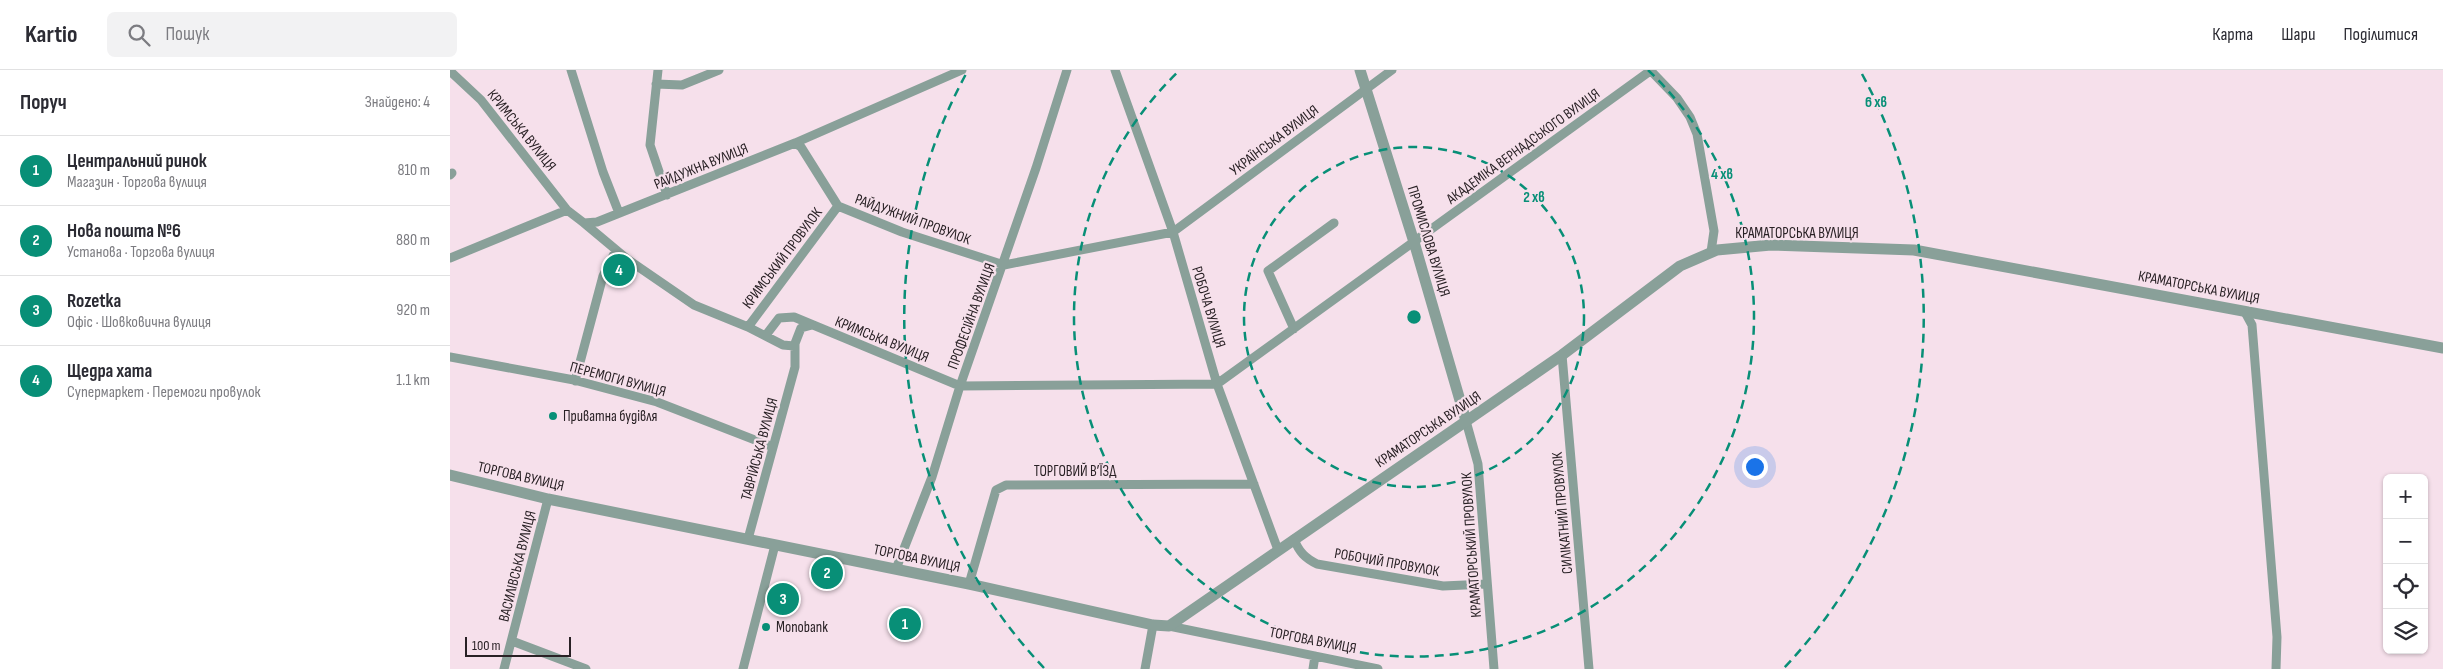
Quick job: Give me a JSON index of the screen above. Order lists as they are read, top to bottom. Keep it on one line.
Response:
{"streets":{"street":["КРИМСЬКА ВУЛИЦЯ","УКРАЇНСЬКА ВУЛИЦЯ","АКАДЕМІКА ВЕРНАДСЬКОГО ВУЛИЦЯ","РАЙДУЖНА ВУЛИЦЯ","РАЙДУЖНИЙ ПРОВУЛОК","КРАМАТОРСЬКА ВУЛИЦЯ","ПРОМИСЛОВА ВУЛИЦЯ","КРИМСЬКИЙ ПРОВУЛОК","РОБОЧА ВУЛИЦЯ","ПРОФЕСІЙНА ВУЛИЦЯ","ПЕРЕМОГИ ВУЛИЦЯ","ТАВРІЙСЬКА ВУЛИЦЯ","ТОРГОВИЙ В’ЇЗД","ТОРГОВА ВУЛИЦЯ","СИЛІКАТНИЙ ПРОВУЛОК","КРАМАТОРСЬКИЙ ПРОВУЛОК","РОБОЧИЙ ПРОВУЛОК","ВАСИЛІВСЬКА ВУЛИЦЯ"]},"crossings":[["КРИМСЬКА ВУЛИЦЯ","АКАДЕМІКА ВЕРНАДСЬКОГО ВУЛИЦЯ"],["КРИМСЬКА ВУЛИЦЯ","РОБОЧА ВУЛИЦЯ"],["КРИМСЬКА ВУЛИЦЯ","ПРОФЕСІЙНА ВУЛИЦЯ"],["КРИМСЬКА ВУЛИЦЯ","ТАВРІЙСЬКА ВУЛИЦЯ"],["УКРАЇНСЬКА ВУЛИЦЯ","РАЙДУЖНИЙ ПРОВУЛОК"],["УКРАЇНСЬКА ВУЛИЦЯ","ПРОМИСЛОВА ВУЛИЦЯ"],["УКРАЇНСЬКА ВУЛИЦЯ","РОБОЧА ВУЛИЦЯ"],["АКАДЕМІКА ВЕРНАДСЬКОГО ВУЛИЦЯ","ПРОМИСЛОВА ВУЛИЦЯ"],["АКАДЕМІКА ВЕРНАДСЬКОГО ВУЛИЦЯ","РОБОЧА ВУЛИЦЯ"],["РАЙДУЖНА ВУЛИЦЯ","РАЙДУЖНИЙ ПРОВУЛОК"],["РАЙДУЖНИЙ ПРОВУЛОК","КРИМСЬКИЙ ПРОВУЛОК"],["РАЙДУЖНИЙ ПРОВУЛОК","РОБОЧА ВУЛИЦЯ"],["РАЙДУЖНИЙ ПРОВУЛОК","ПРОФЕСІЙНА ВУЛИЦЯ"],["КРАМАТОРСЬКА ВУЛИЦЯ","ПРОМИСЛОВА ВУЛИЦЯ"],["КРАМАТОРСЬКА ВУЛИЦЯ","РОБОЧА ВУЛИЦЯ"],["КРАМАТОРСЬКА ВУЛИЦЯ","ТОРГОВА ВУЛИЦЯ"],["КРАМАТОРСЬКА ВУЛИЦЯ","СИЛІКАТНИЙ ПРОВУЛОК"],["КРАМАТОРСЬКА ВУЛИЦЯ","КРАМАТОРСЬКИЙ ПРОВУЛОК"],["КРАМАТОРСЬКА ВУЛИЦЯ","РОБОЧИЙ ПРОВУЛОК"],["ПРОМИСЛОВА ВУЛИЦЯ","КРАМАТОРСЬКИЙ ПРОВУЛОК"],["РОБОЧА ВУЛИЦЯ","ТОРГОВИЙ В’ЇЗД"],["ПРОФЕСІЙНА ВУЛИЦЯ","ТОРГОВА ВУЛИЦЯ"],["ПЕРЕМОГИ ВУЛИЦЯ","ТАВРІЙСЬКА ВУЛИЦЯ"],["ТАВРІЙСЬКА ВУЛИЦЯ","ТОРГОВА ВУЛИЦЯ"],["ТОРГОВИЙ В’ЇЗД","ТОРГОВА ВУЛИЦЯ"],["ТОРГОВА ВУЛИЦЯ","ВАСИЛІВСЬКА ВУЛИЦЯ"],["КРАМАТОРСЬКИЙ ПРОВУЛОК","РОБОЧИЙ ПРОВУЛОК"]],"places":["Приватна будівля","Monobank"],"scale_bar":"100 m","page":{"header":"Kartio","search":"Пошук","nav":["Карта","Шари","Поділитися"],"heading":["Поруч","Знайдено: 4"],"list":[{"mark":"1","name":"Центральний ринок","note":"Магазин · Торгова вулиця","value":"810 m"},{"mark":"2","name":"Нова пошта №6","note":"Установа · Торгова вулиця","value":"880 m"},{"mark":"3","name":"Rozetka","note":"Офіс · Шовковична вулиця","value":"920 m"},{"mark":"4","name":"Щедра хата","note":"Супермаркет · Перемоги провулок","value":"1.1 km"}],"pins":["4","2","3","1"],"map_buttons":["+","−"],"scale":"100 m"},"rings":["6 хв","4 хв","2 хв"]}
